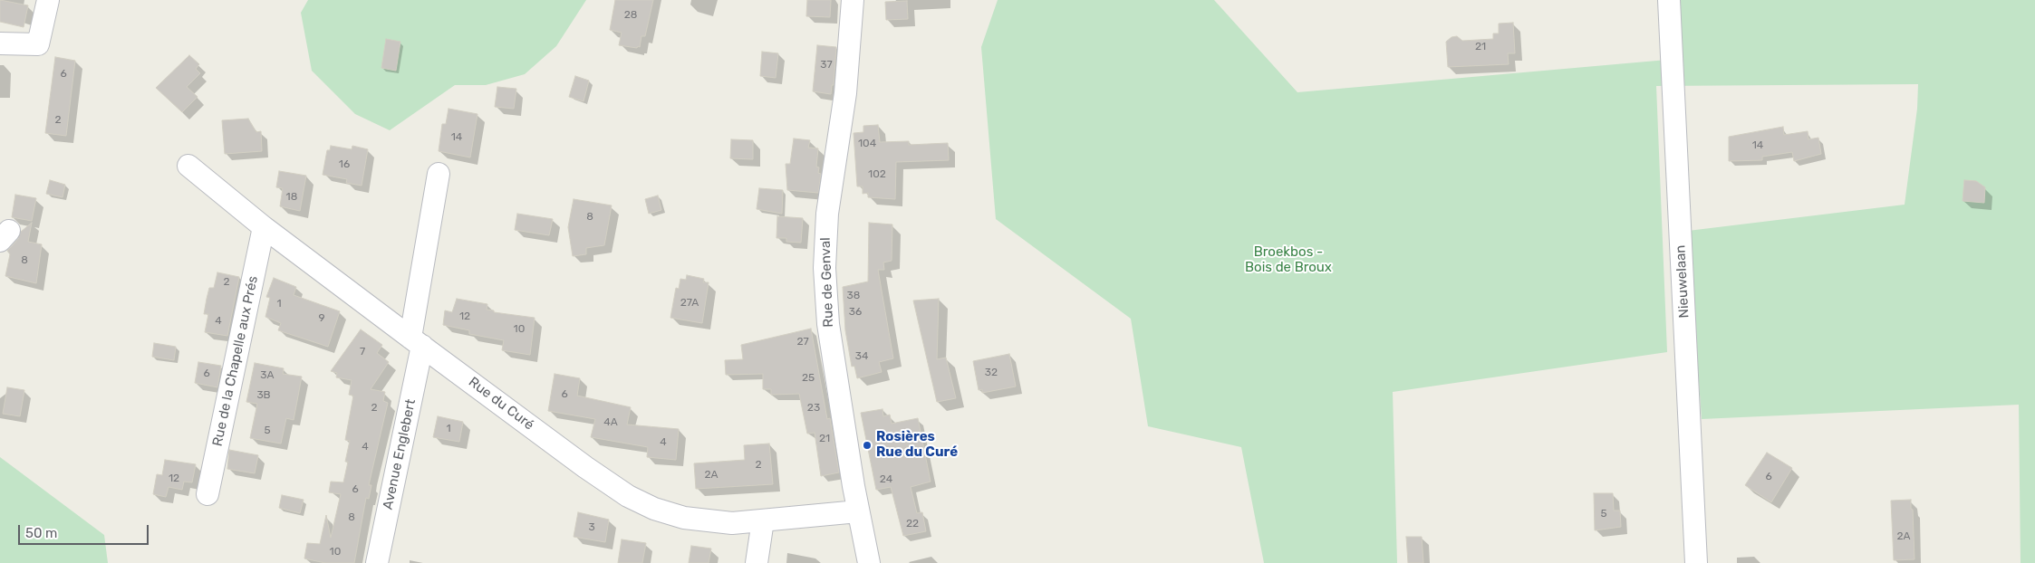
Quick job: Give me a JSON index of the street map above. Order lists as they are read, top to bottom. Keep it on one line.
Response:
{"streets":{"street":["Nieuwelaan","Rue de Genval","Rue de la Chapelle aux Prés","Rue du Curé","Avenue Englebert"]},"crossings":[["Rue de Genval","Rue du Curé"],["Rue de la Chapelle aux Prés","Rue du Curé"],["Rue du Curé","Avenue Englebert"]],"parks":["Broekbos - Bois de Broux"],"places":["Rosières Rue du Curé"],"house_numbers":["28","21","37","6","2","14","104","14","16","102","18","8","8","2","38","27A","1","36","12","9","4","10","27","7","34","32","6","3A","25","6","3B","2","23","4A","1","5","21","4","4","2","2A","6","12","24","6","5","8","22","3","2A","10"],"scale_bar":"50 m"}
